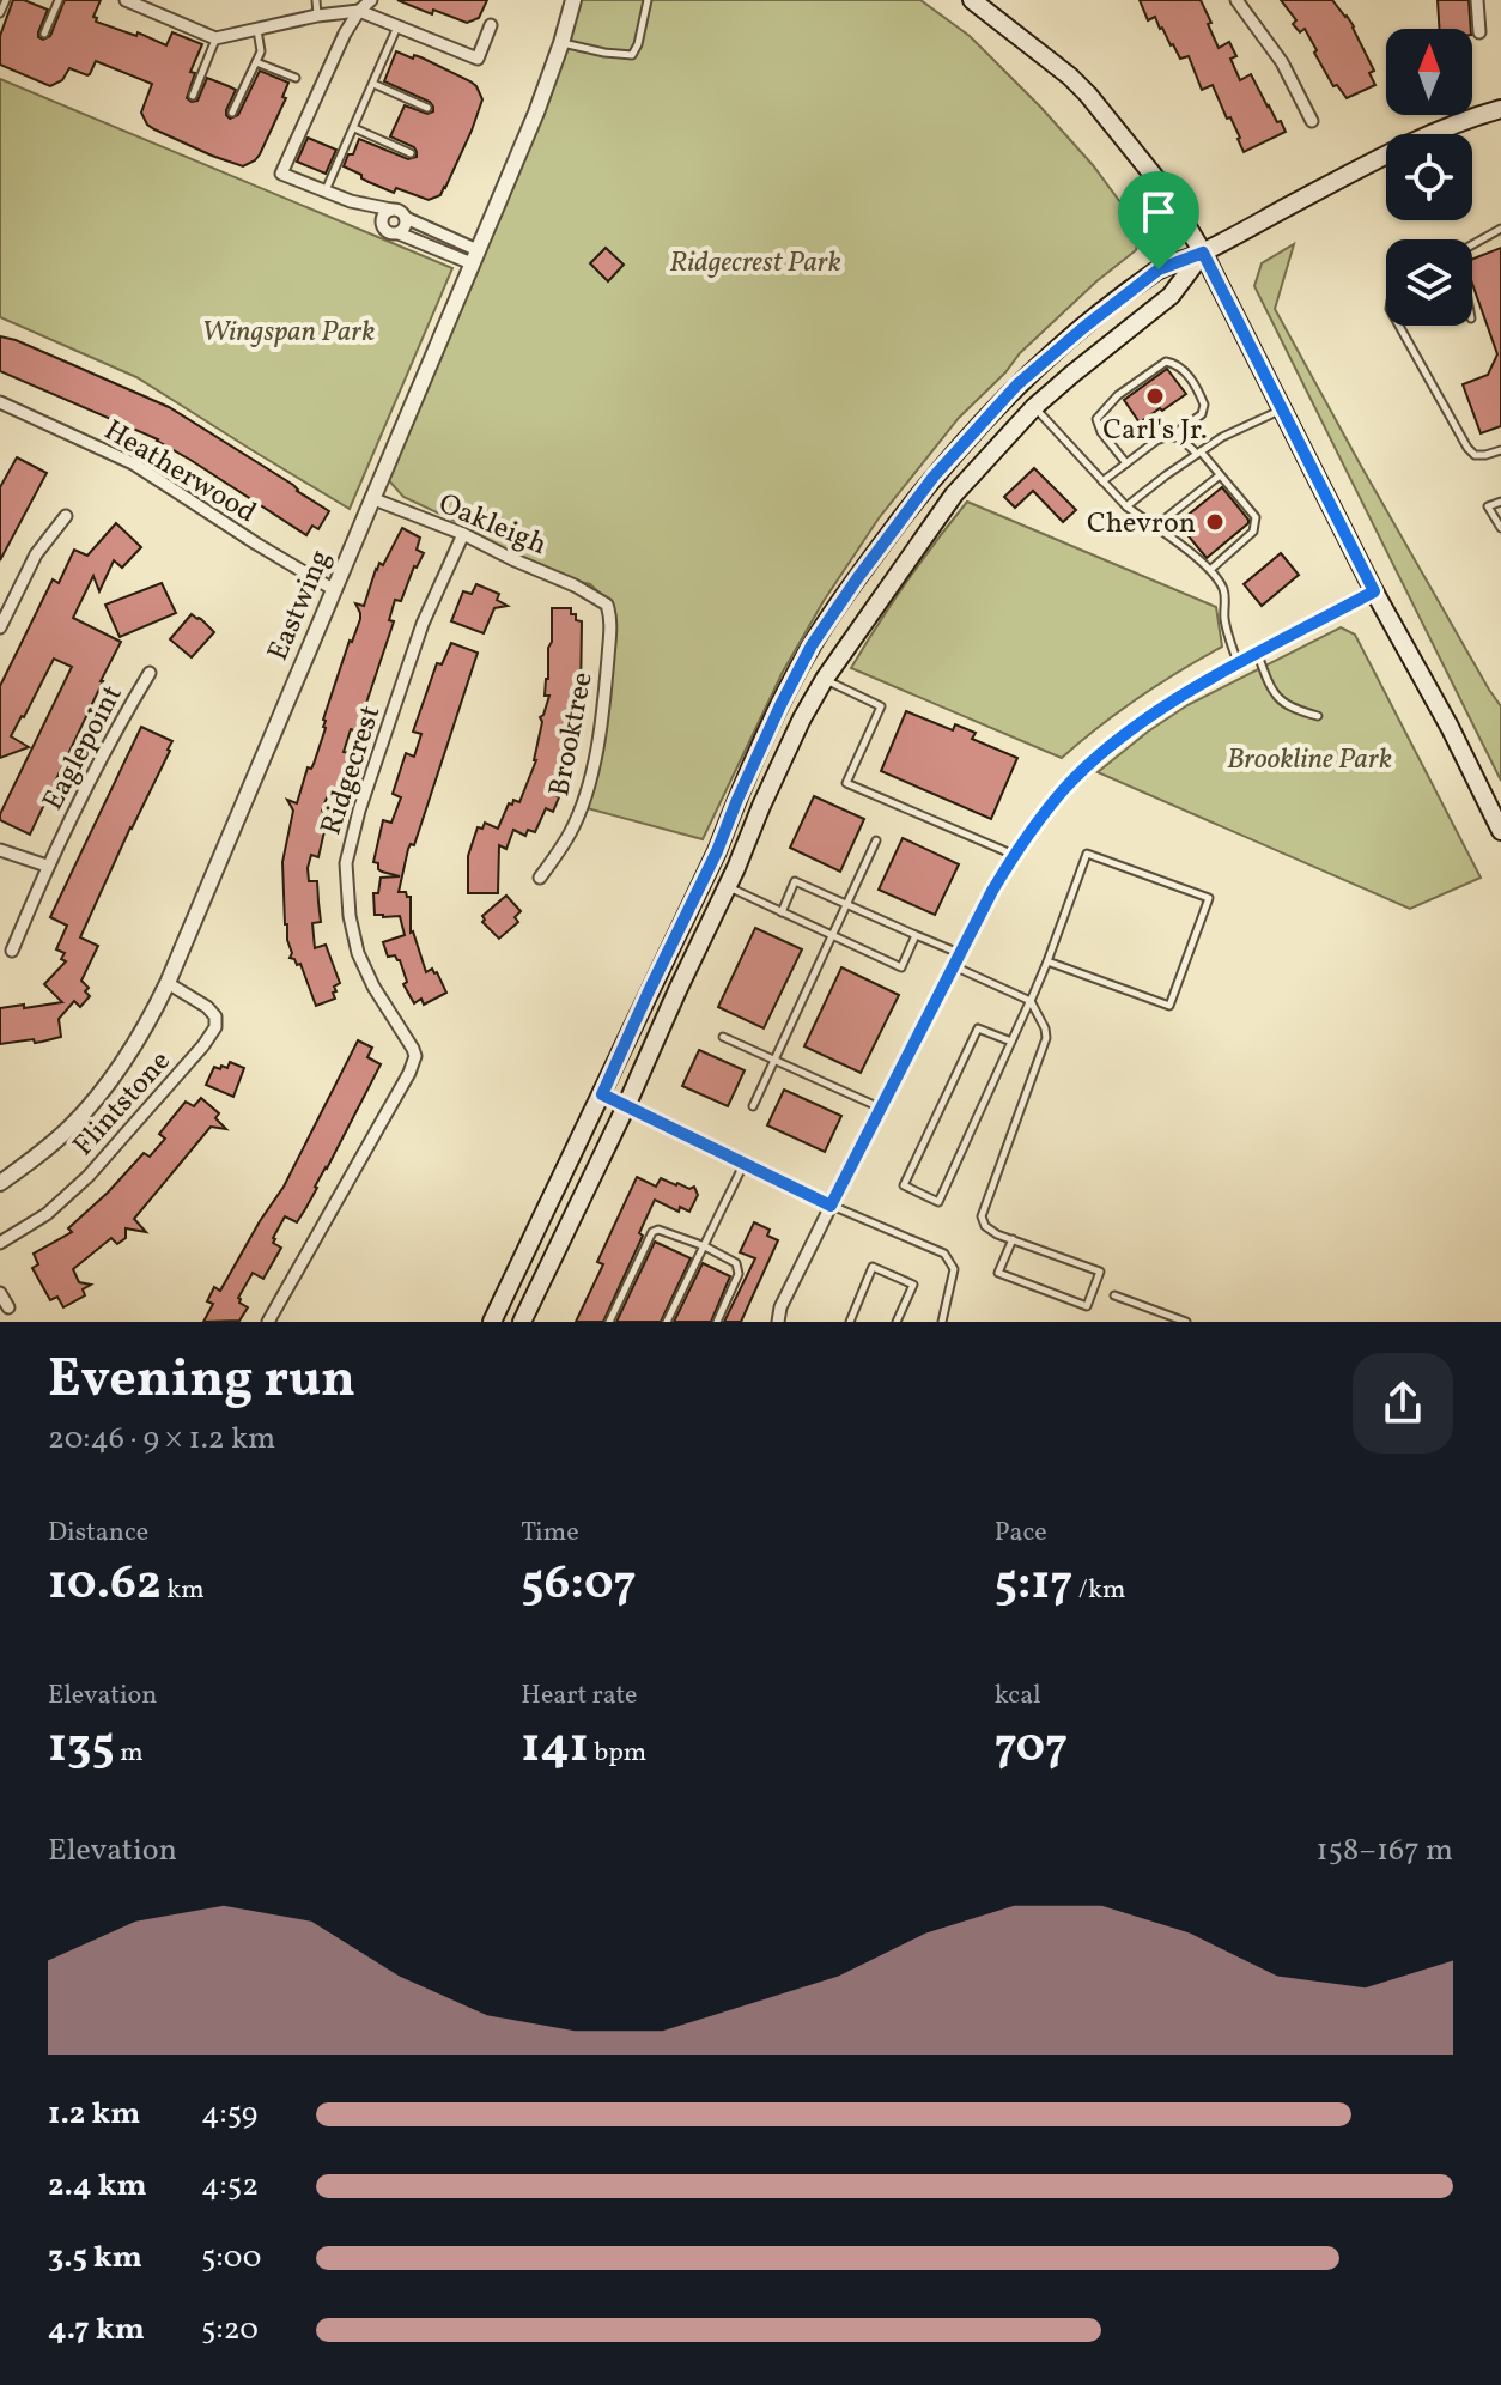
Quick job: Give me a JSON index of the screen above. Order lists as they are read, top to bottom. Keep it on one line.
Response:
{"streets":{"street":["Heatherwood","Oakleigh","Eastwing","Brooktree","Eaglepoint","Ridgecrest","Flintstone"]},"crossings":[["Heatherwood","Eastwing"],["Oakleigh","Eastwing"],["Oakleigh","Brooktree"],["Oakleigh","Ridgecrest"],["Eastwing","Flintstone"]],"parks":["Ridgecrest Park","Wingspan Park","Brookline Park"],"places":["Carl's Jr.","Chevron"],"north":"top","page":{"heading":["Evening run","20:46 · 9 × 1.2 km"],"stats":[["Distance","10.62 km"],["Time","56:07"],["Pace","5:17 /km"],["Elevation","135 m"],["Heart rate","141 bpm"],["kcal","707"]],"chart":["Elevation","158–167 m"],"list":[{"name":"1.2 km","note":"4:59"},{"name":"2.4 km","note":"4:52"},{"name":"3.5 km","note":"5:00"},{"name":"4.7 km","note":"5:20"}]}}
